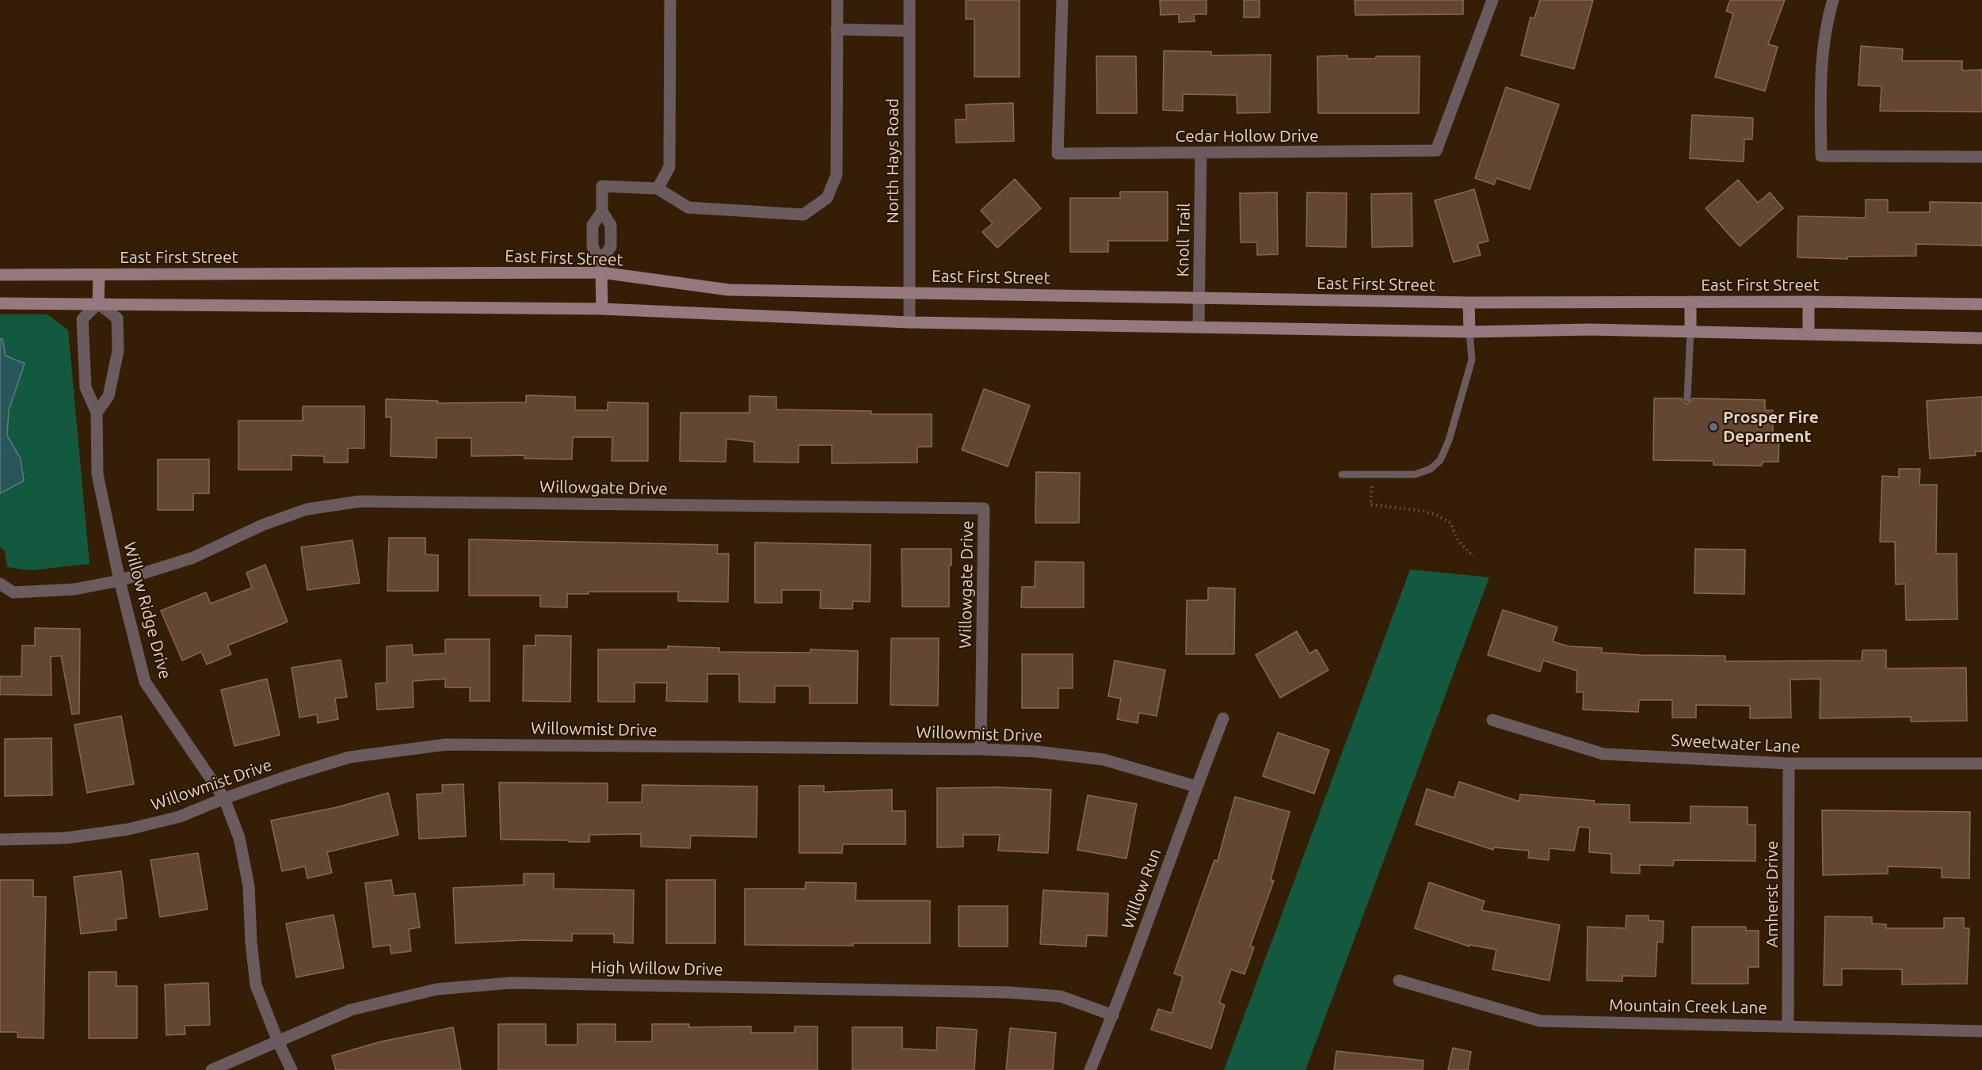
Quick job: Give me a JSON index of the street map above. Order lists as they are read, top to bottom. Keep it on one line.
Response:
{"streets":{"main road":["East First Street"],"street":["Cedar Hollow Drive","North Hays Road","Knoll Trail","Willowgate Drive","Willow Ridge Drive","Willowmist Drive","Sweetwater Lane","Willow Run","Amherst Drive","High Willow Drive","Mountain Creek Lane"]},"crossings":[["Cedar Hollow Drive","Knoll Trail"],["North Hays Road","East First Street"],["Knoll Trail","East First Street"],["Willowgate Drive","Willow Ridge Drive"],["Willowgate Drive","Willowmist Drive"],["Willow Ridge Drive","Willowmist Drive"],["Willow Ridge Drive","High Willow Drive"],["Willowmist Drive","Willow Run"],["Sweetwater Lane","Amherst Drive"],["Willow Run","High Willow Drive"],["Amherst Drive","Mountain Creek Lane"]],"places":["Prosper Fire Deparment"]}
